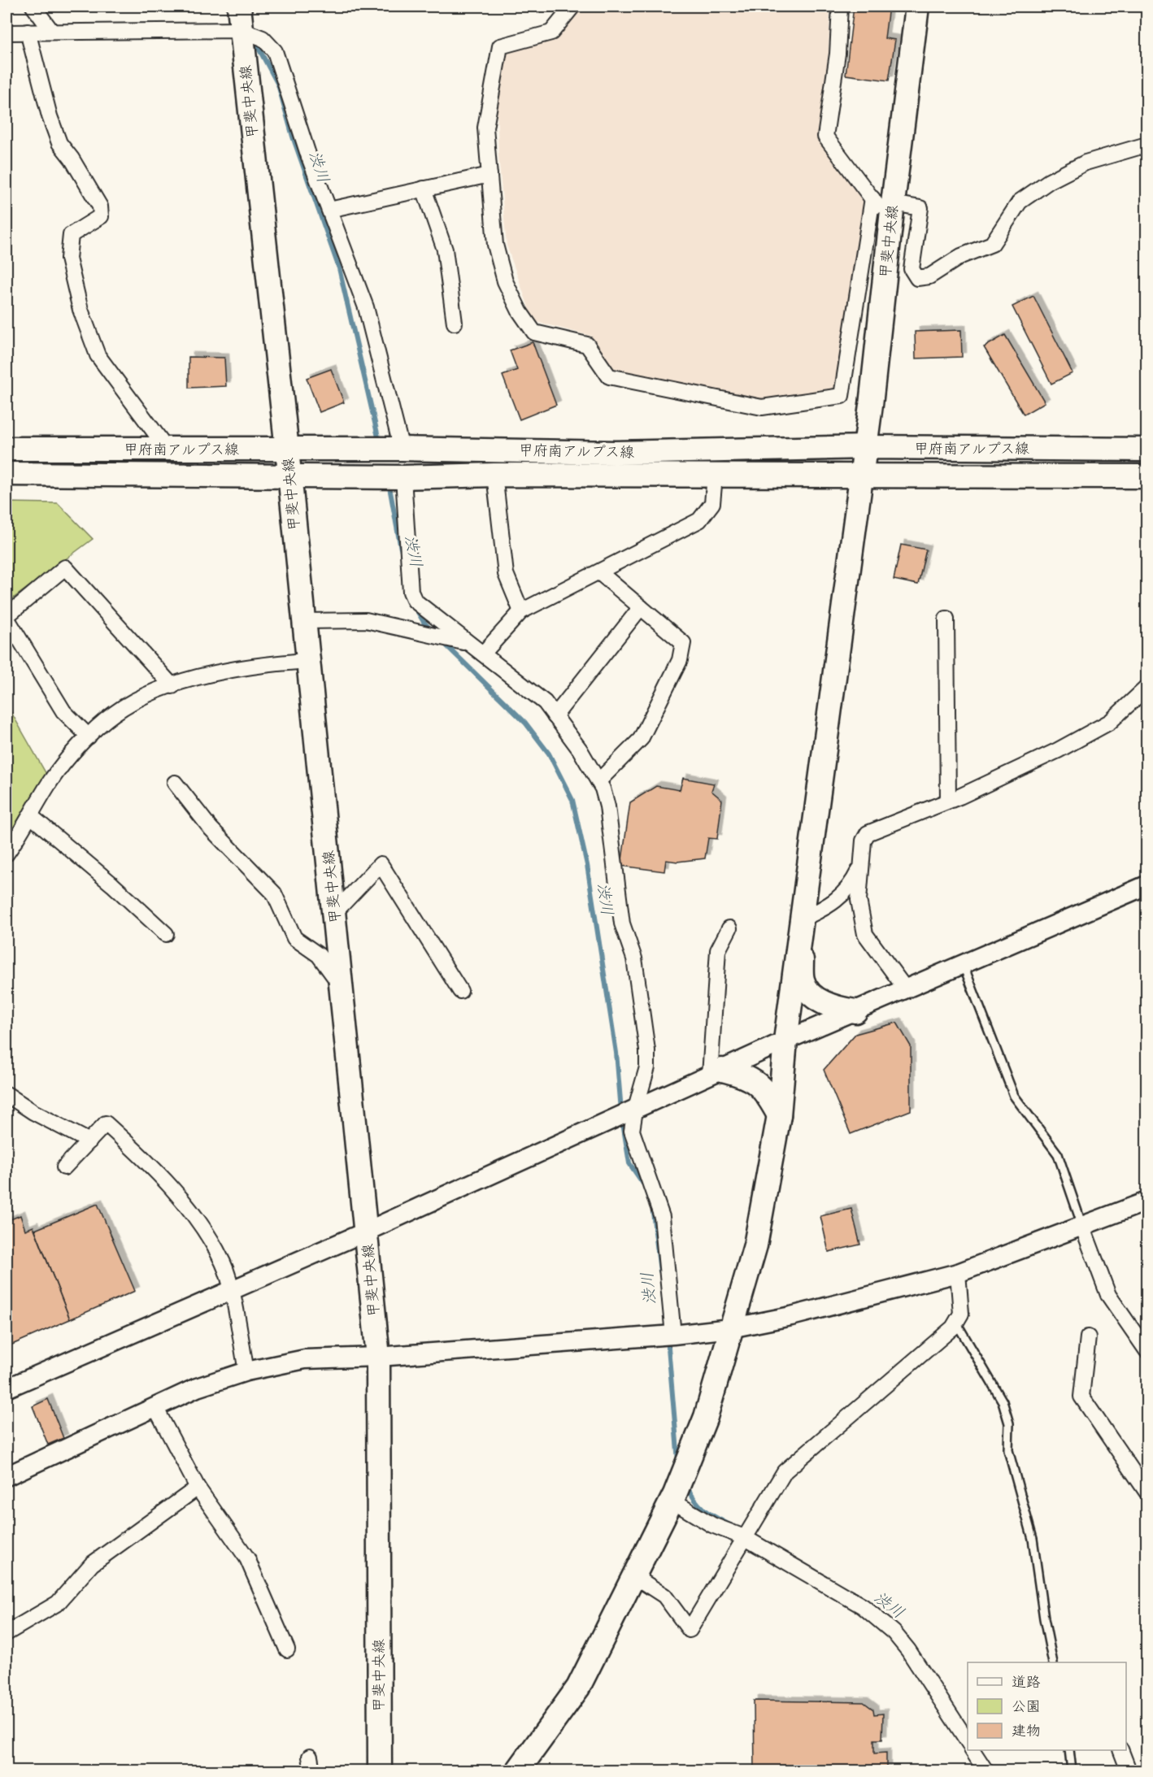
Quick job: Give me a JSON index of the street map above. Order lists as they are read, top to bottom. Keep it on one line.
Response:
{"streets":{"main road":["甲斐中央線","甲府南アルプス線"]},"crossings":[["甲斐中央線","甲府南アルプス線"]],"water":["渋川"],"legend":["道路","公園","建物"]}
